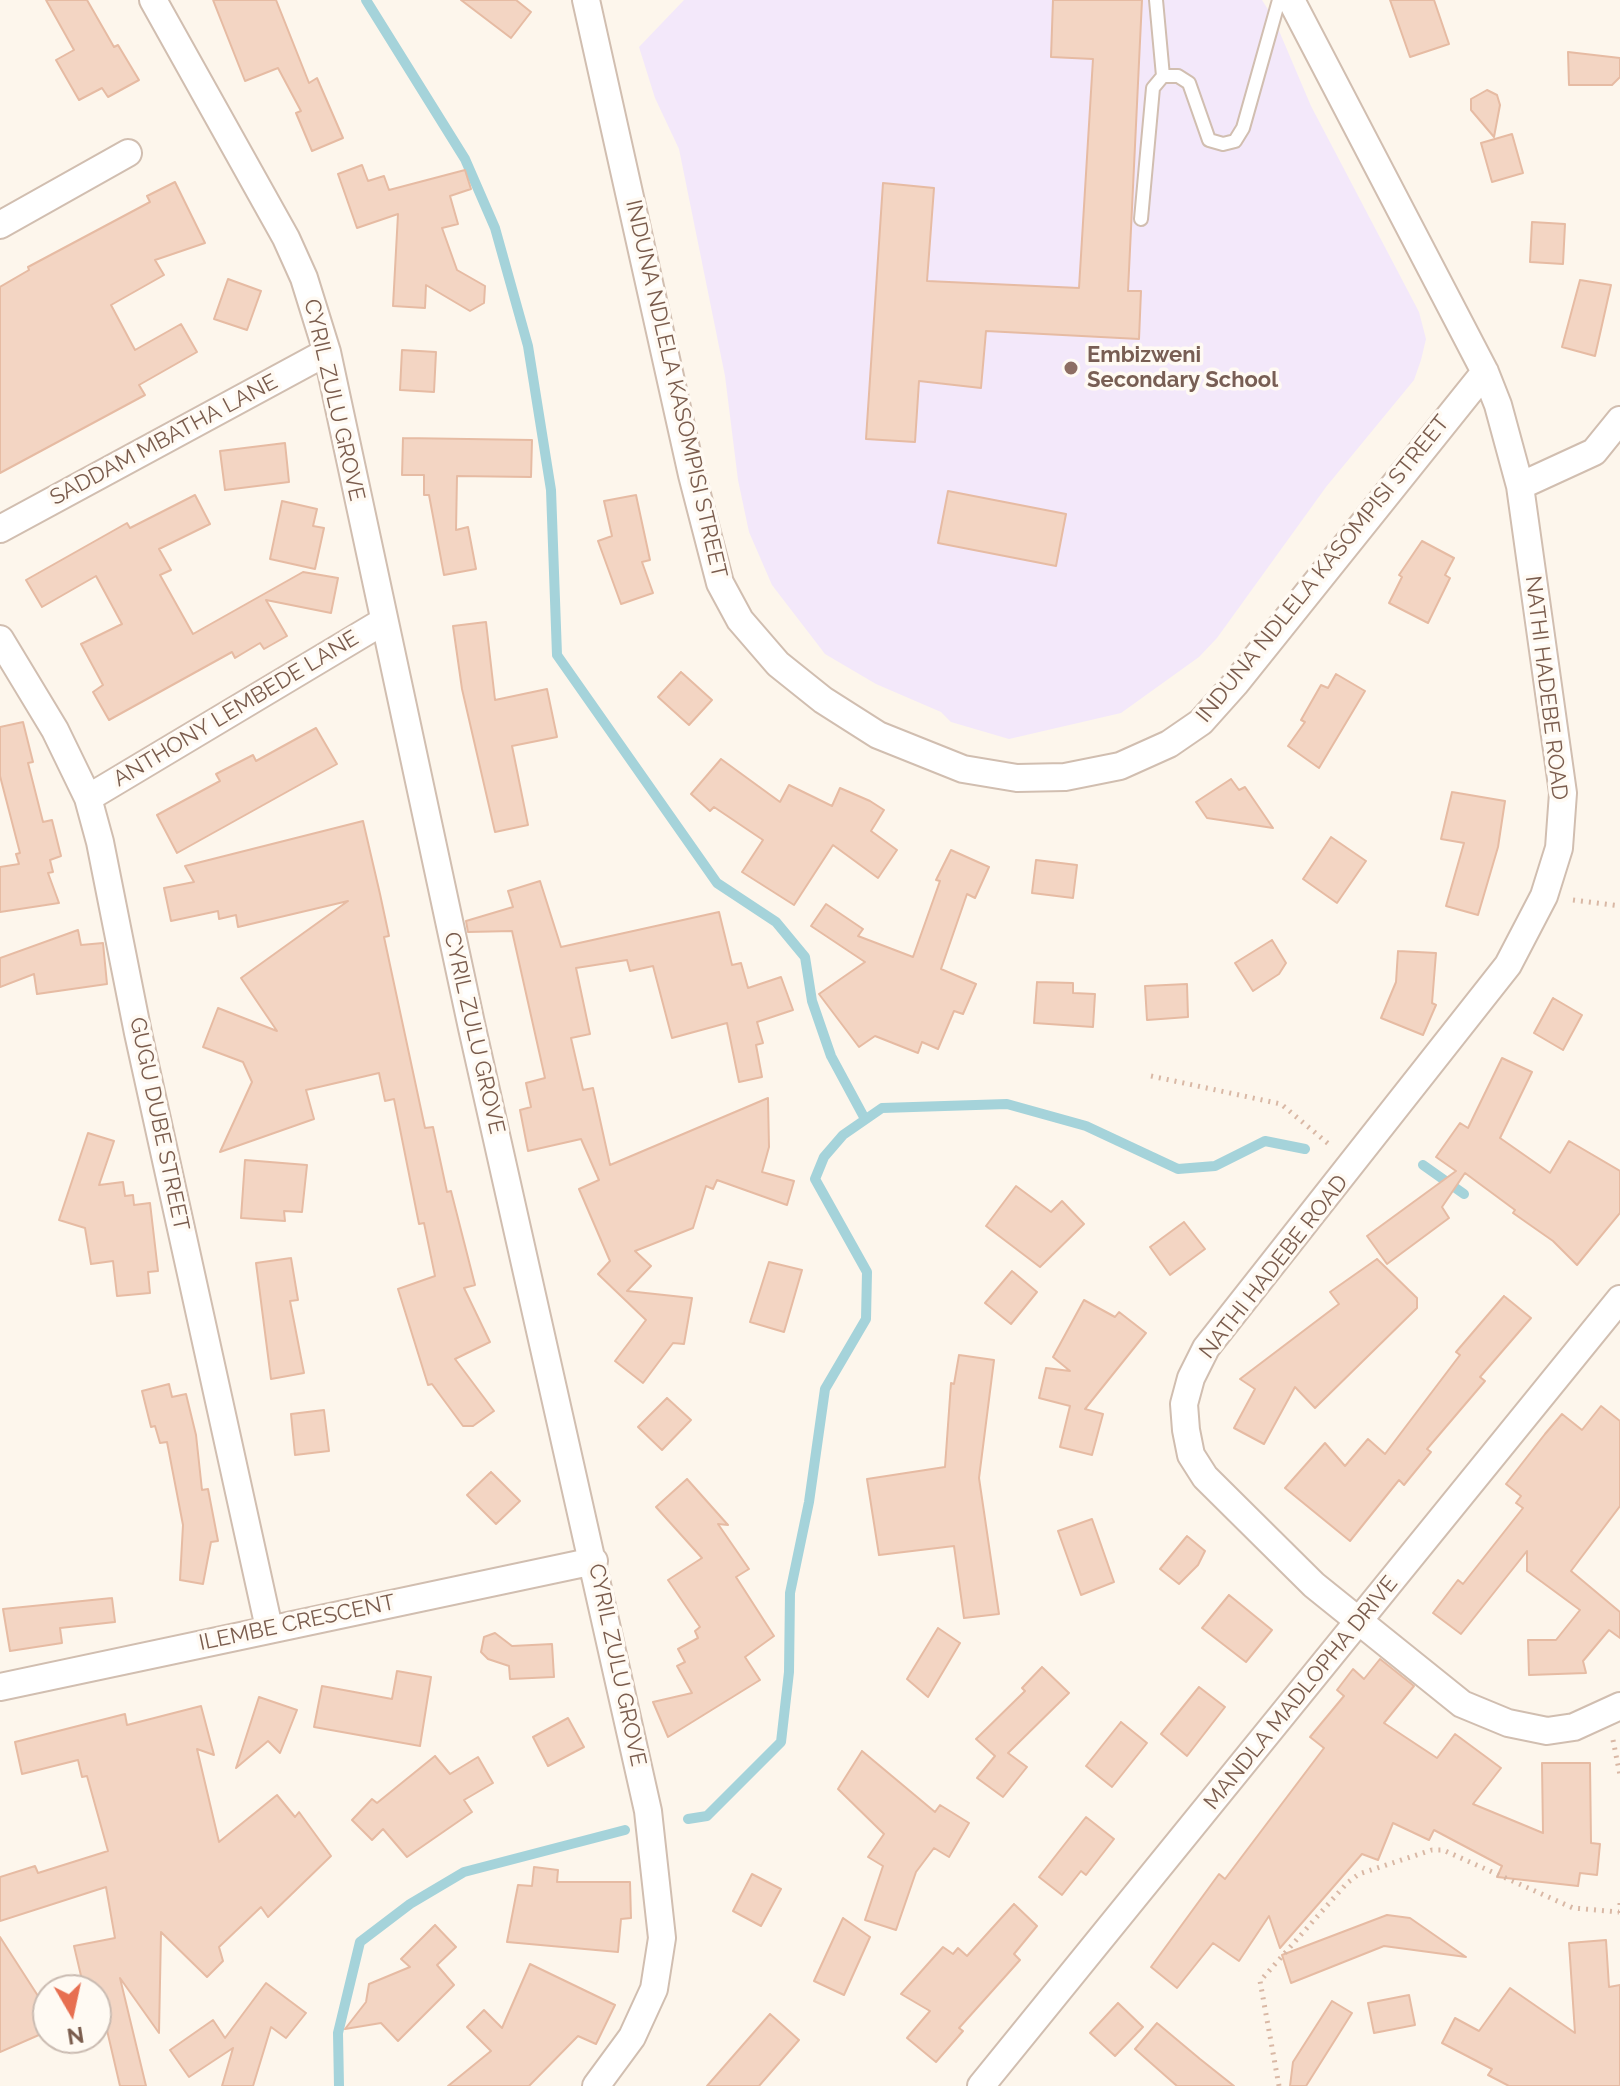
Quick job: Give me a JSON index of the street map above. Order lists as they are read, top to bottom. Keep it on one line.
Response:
{"streets":{"street":["INDUNA NDLELA KASOMPISI STREET","CYRIL ZULU GROVE","SADDAM MBATHA LANE","NATHI HADEBE ROAD","ANTHONY LEMBEDE LANE","GUGU DUBE STREET","ILEMBE CRESCENT","MANDLA MADLOPHA DRIVE"]},"crossings":[["INDUNA NDLELA KASOMPISI STREET","NATHI HADEBE ROAD"],["CYRIL ZULU GROVE","SADDAM MBATHA LANE"],["CYRIL ZULU GROVE","ANTHONY LEMBEDE LANE"],["CYRIL ZULU GROVE","ILEMBE CRESCENT"],["NATHI HADEBE ROAD","MANDLA MADLOPHA DRIVE"],["ANTHONY LEMBEDE LANE","GUGU DUBE STREET"],["GUGU DUBE STREET","ILEMBE CRESCENT"]],"places":["Embizweni Secondary School"],"north":"bottom"}
